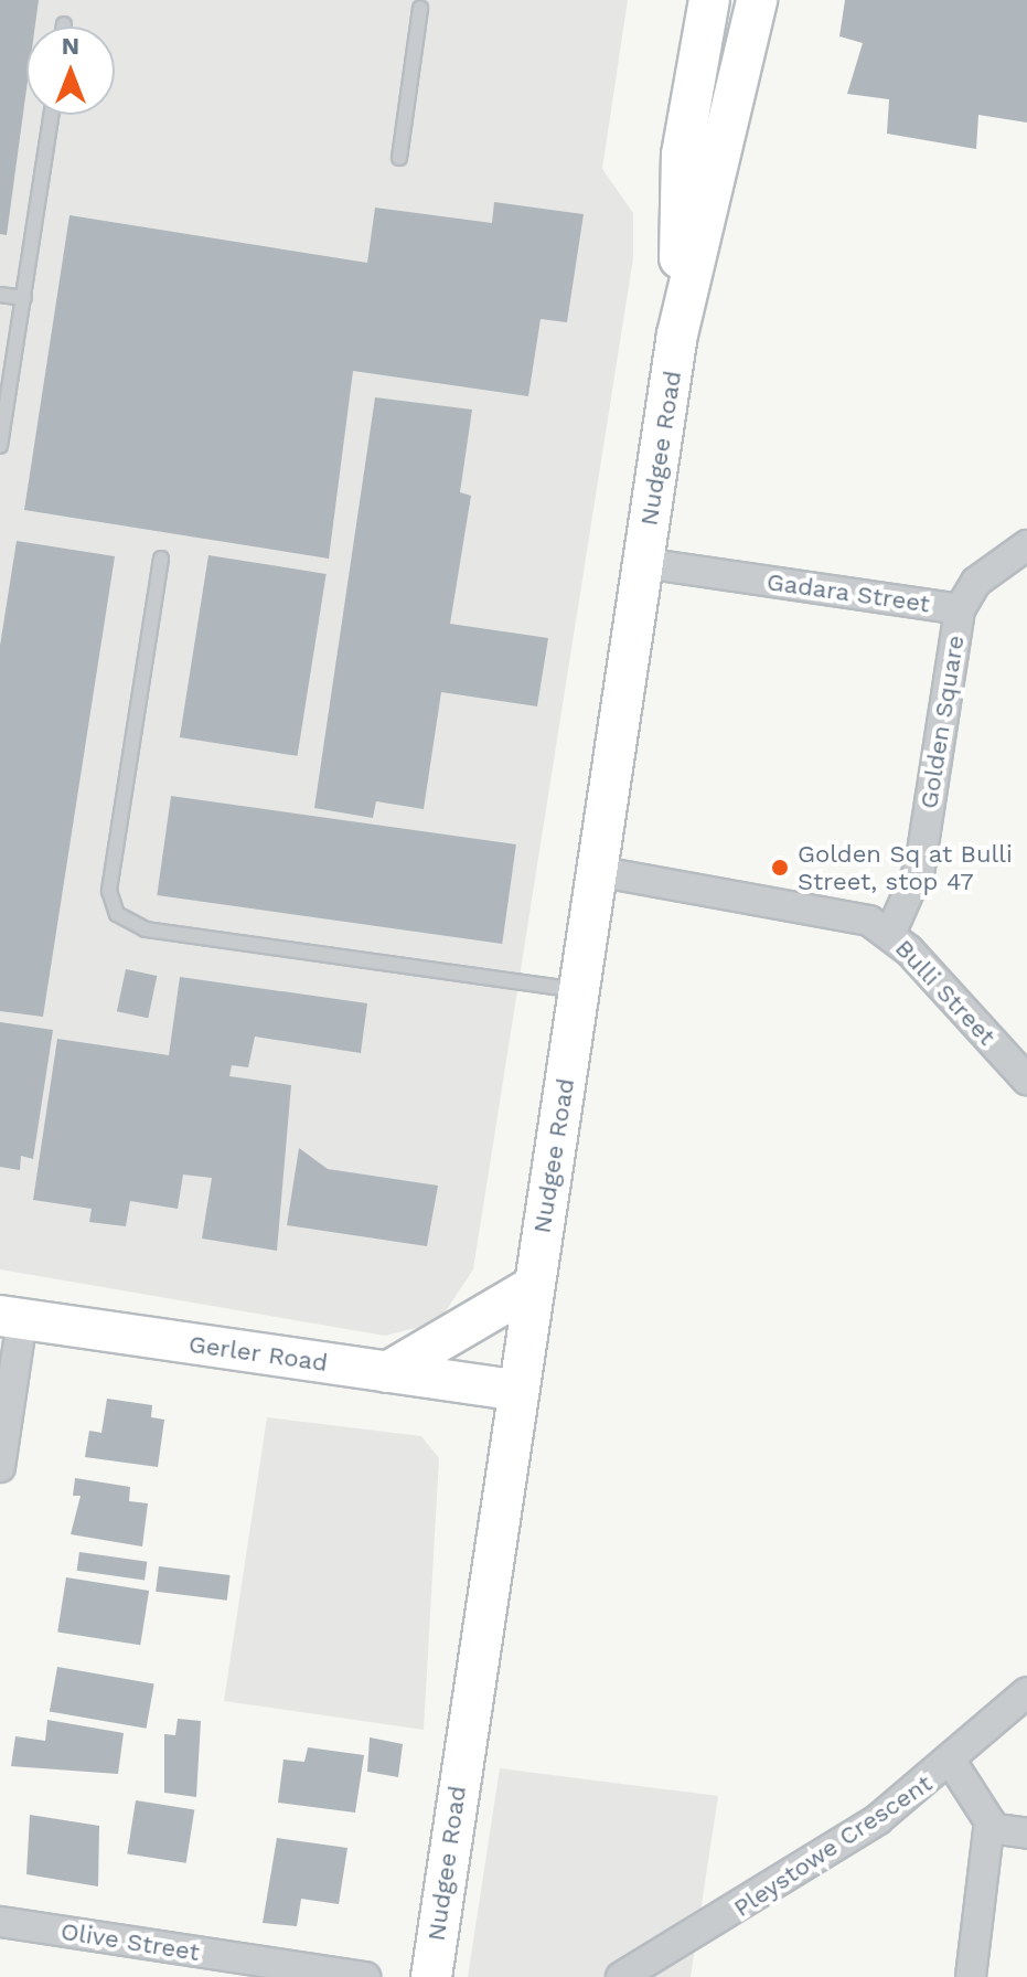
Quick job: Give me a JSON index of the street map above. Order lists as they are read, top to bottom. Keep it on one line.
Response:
{"streets":{"main road":["Nudgee Road","Gerler Road"],"street":["Gadara Street","Golden Square","Bulli Street","Pleystowe Crescent","Olive Street"]},"crossings":[["Nudgee Road","Gadara Street"],["Nudgee Road","Bulli Street"],["Nudgee Road","Gerler Road"],["Gadara Street","Golden Square"],["Golden Square","Bulli Street"]],"places":["Golden Sq at Bulli Street, stop 47"],"north":"top"}
